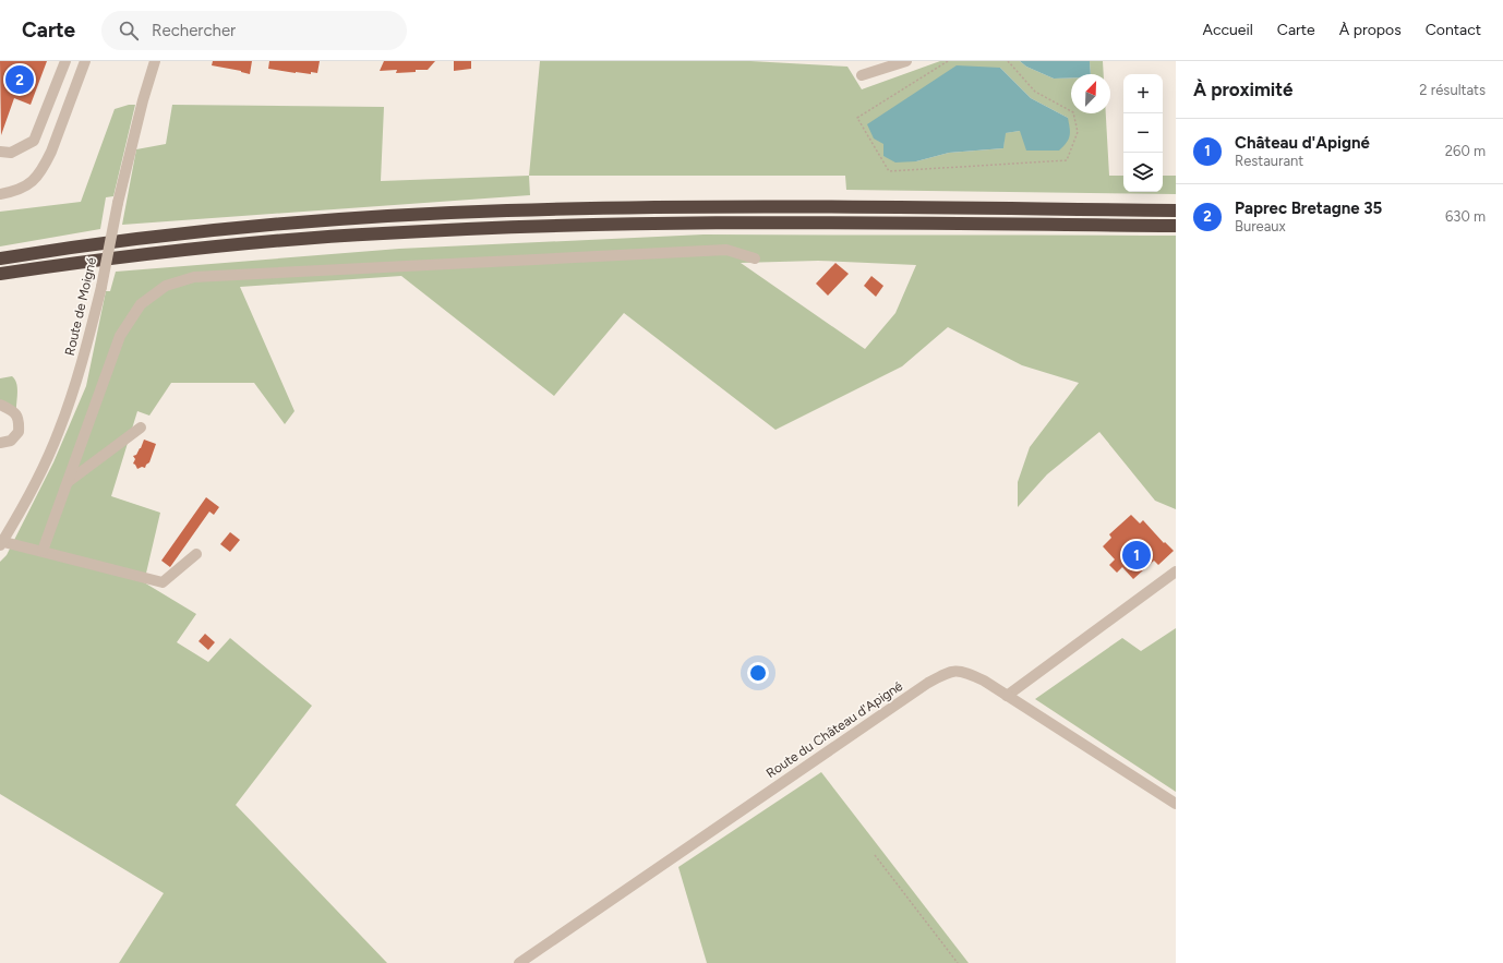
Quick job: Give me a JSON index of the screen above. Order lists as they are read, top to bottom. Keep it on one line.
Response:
{"streets":{"street":["Route de Moigné","Route du Château d'Apigné"]},"north":"top right","page":{"header":"Carte","search":"Rechercher","nav":["Accueil","Carte","À propos","Contact"],"heading":["À proximité","2 résultats"],"pins":["2","1"],"map_buttons":["+","−"],"list":[{"mark":"1","name":"Château d'Apigné","note":"Restaurant","value":"260 m"},{"mark":"2","name":"Paprec Bretagne 35","note":"Bureaux","value":"630 m"}]}}
